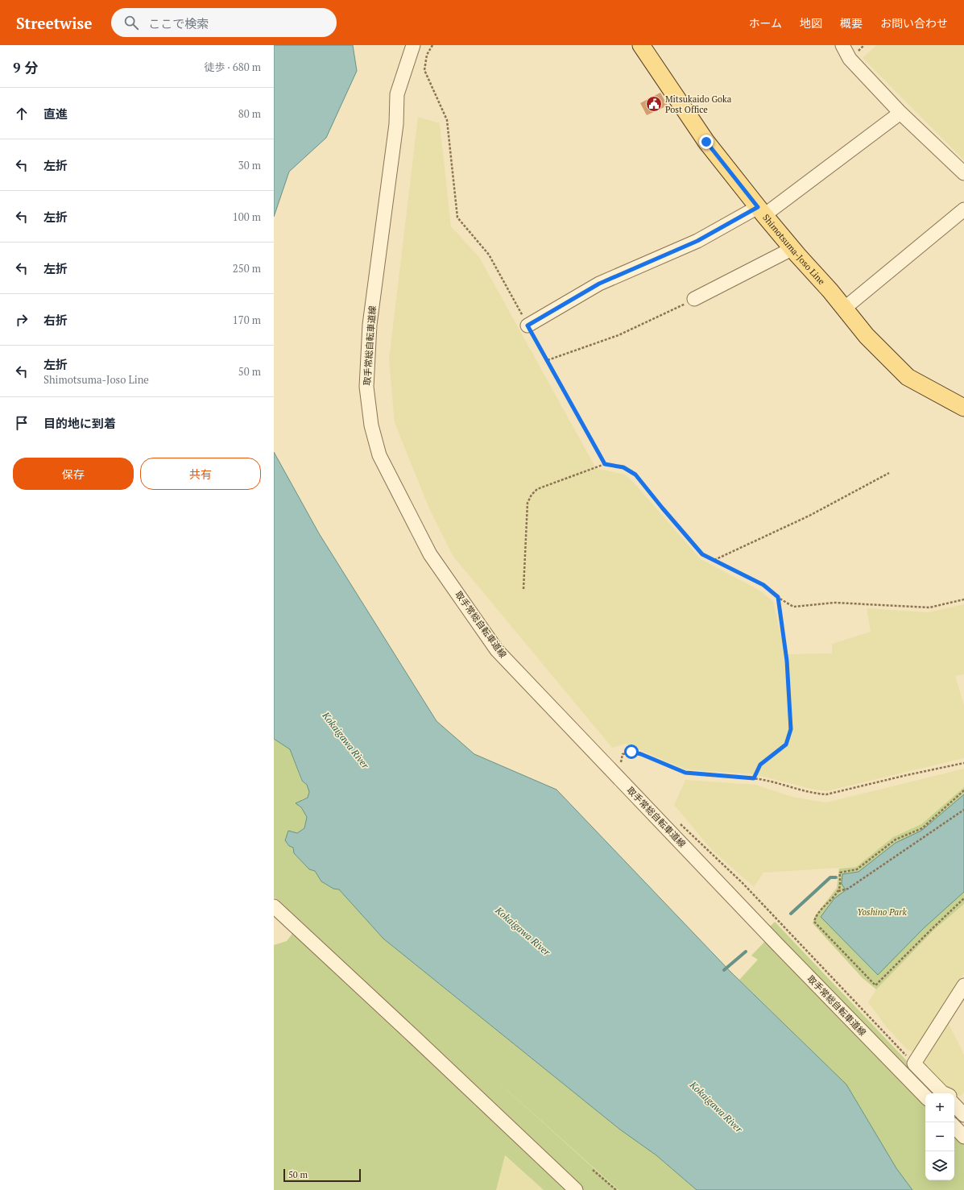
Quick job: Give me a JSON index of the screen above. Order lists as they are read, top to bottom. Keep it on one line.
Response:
{"streets":{"main road":["Shimotsuma-Joso Line"],"street":["取手常総自転車道線"]},"water":["Kokaigawa River"],"parks":["Yoshino Park"],"places":{"public building":["Mitsukaido Goka Post Office"]},"scale_bar":"50 m","page":{"header":"Streetwise","search":"ここで検索","nav":["ホーム","地図","概要","お問い合わせ"],"heading":["9 分","徒歩 · 680 m"],"list":[["直進","80 m"],["左折","30 m"],["左折","100 m"],["左折","250 m"],["右折","170 m"],["左折","Shimotsuma-Joso Line","50 m"],"目的地に到着"],"buttons":["保存","共有"],"map_buttons":["+","−"],"scale":"50 m"}}
